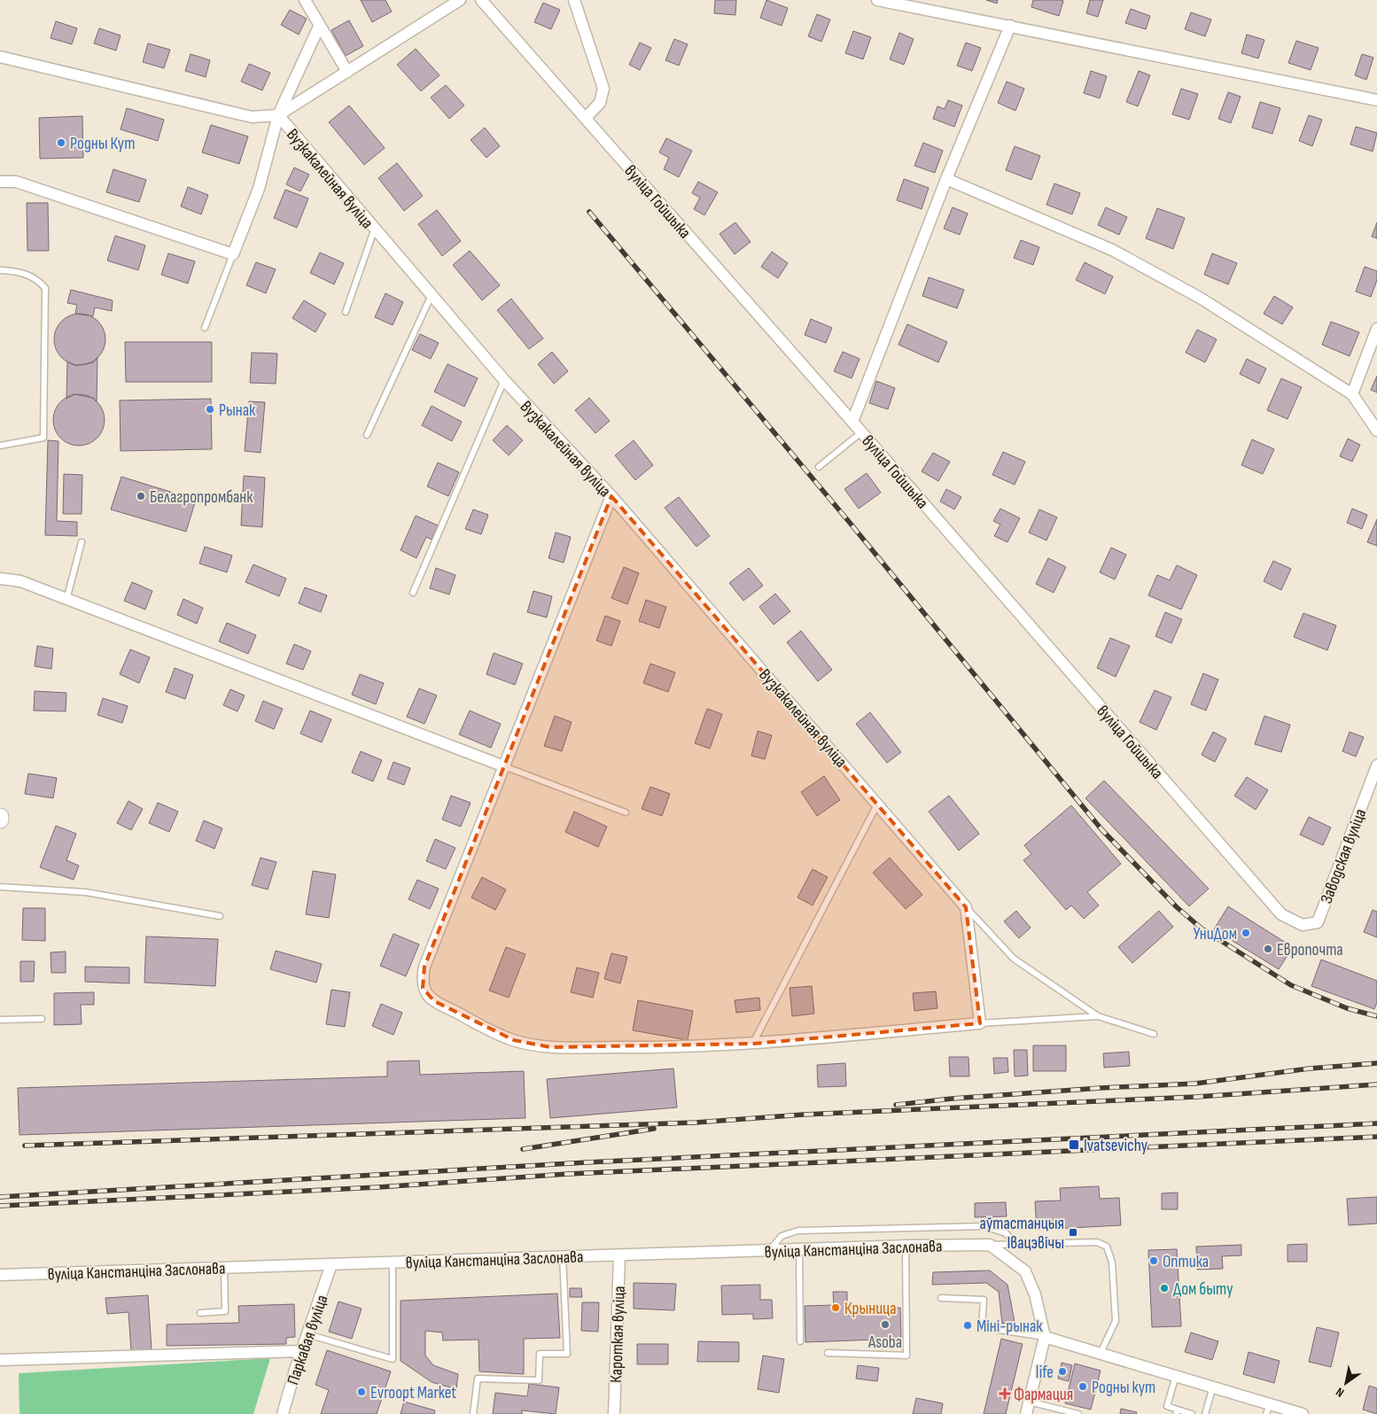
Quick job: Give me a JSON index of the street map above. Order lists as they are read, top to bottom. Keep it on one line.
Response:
{"streets":{"street":["Вузкакалейная вуліца","вуліца Гойшыка","Заводская вуліца","вуліца Канстанціна Заслонава","Кароткая вуліца","Паркавая вуліца"]},"crossings":[["вуліца Гойшыка","Заводская вуліца"],["вуліца Канстанціна Заслонава","Кароткая вуліца"],["вуліца Канстанціна Заслонава","Паркавая вуліца"]],"places":{"other":["Родны Кут","Рынак","Белагропромбанк","УниДом","Европочта","Оптика","Дом быту","Крыница","Asoba","Міні-рынак","life","Родны кут","Evroopt Market"],"transit":["Ivatsevichy","аўтастанцыя Івацэвічы"],"health":["Фармация"]},"north":"bottom left"}
